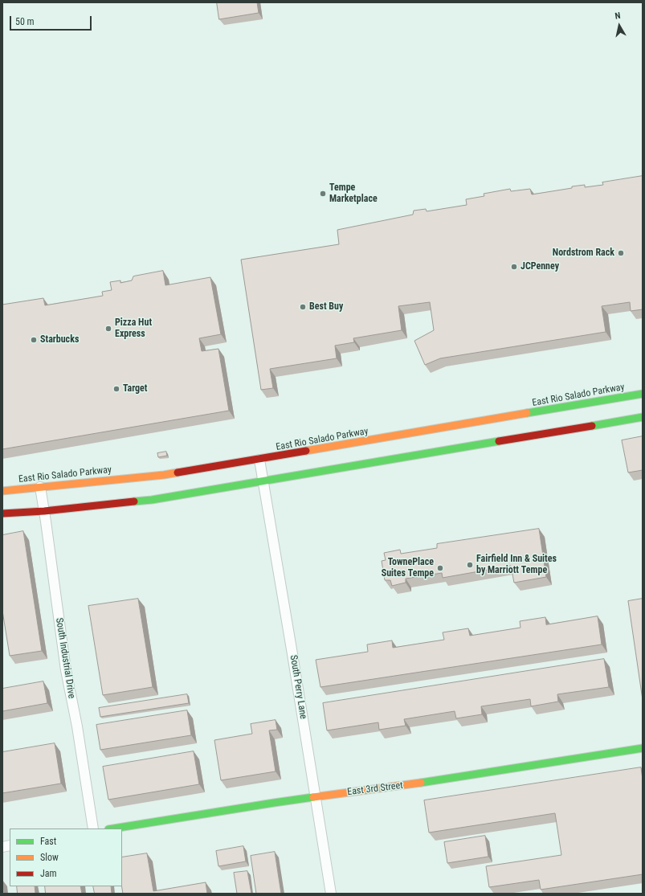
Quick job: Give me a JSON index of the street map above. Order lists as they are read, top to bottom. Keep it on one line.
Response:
{"streets":{"main road":["East Rio Salado Parkway","East 3rd Street"],"street":["South Industrial Drive","South Perry Lane"]},"crossings":[["East Rio Salado Parkway","South Industrial Drive"],["East Rio Salado Parkway","South Perry Lane"],["South Perry Lane","East 3rd Street"]],"places":["Tempe Marketplace","Nordstrom Rack","JCPenney","Best Buy","Pizza Hut Express","Starbucks","Target","Fairfield Inn & Suites by Marriott Tempe","TownePlace Suites Tempe"],"legend":["Fast","Slow","Jam"],"scale_bar":"50 m","north":"top"}
